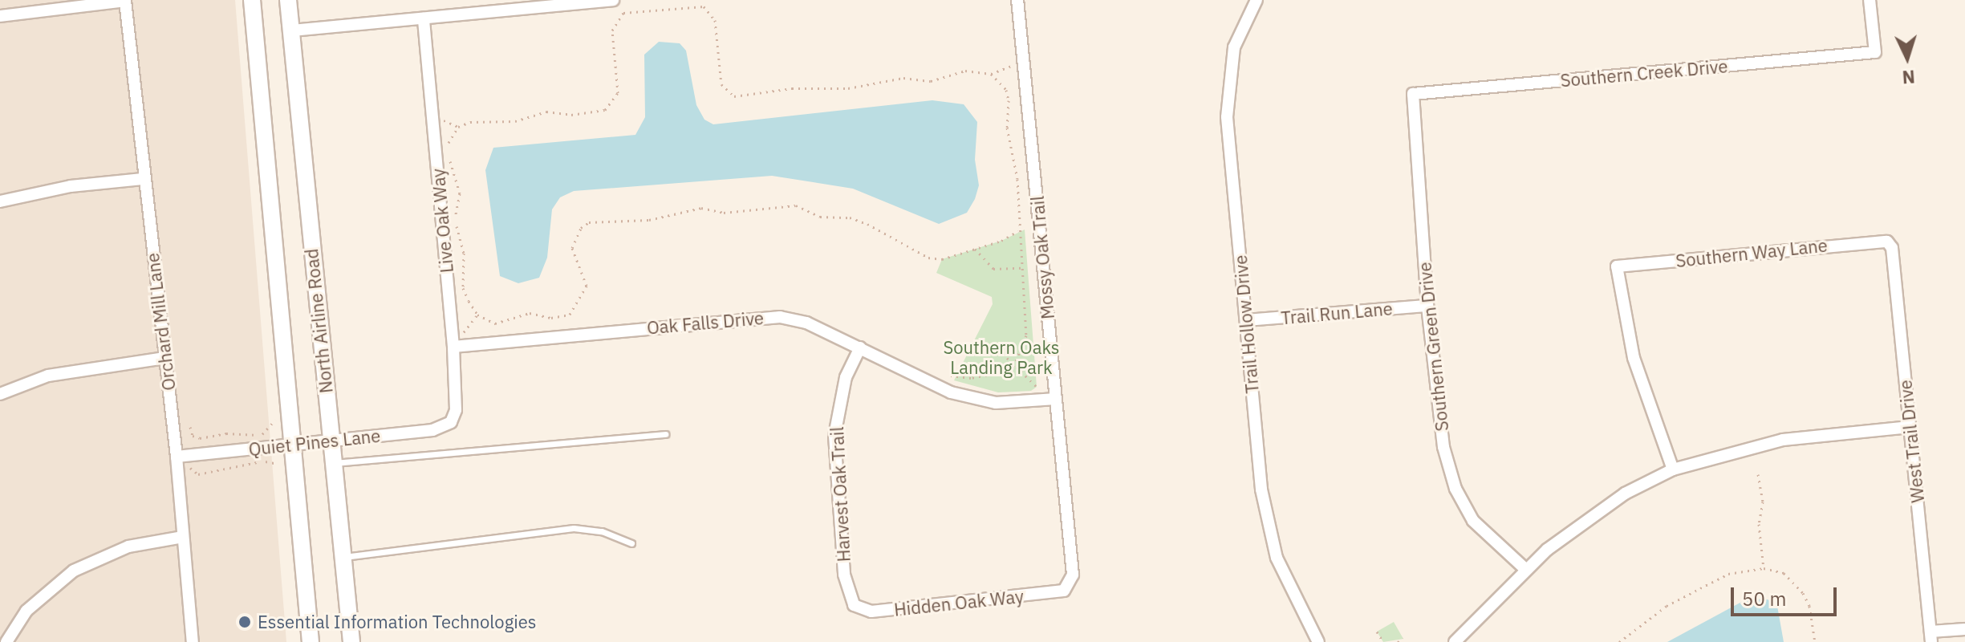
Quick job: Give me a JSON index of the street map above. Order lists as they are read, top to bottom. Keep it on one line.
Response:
{"streets":{"main road":["North Airline Road"],"street":["Southern Creek Drive","Live Oak Way","Southern Way Lane","Mossy Oak Trail","Trail Run Lane","Orchard Mill Lane","Oak Falls Drive","Trail Hollow Drive","Southern Green Drive","West Trail Drive","Quiet Pines Lane","Harvest Oak Trail","Hidden Oak Way"]},"crossings":[["Southern Creek Drive","Southern Green Drive"],["Live Oak Way","Oak Falls Drive"],["Live Oak Way","Quiet Pines Lane"],["Southern Way Lane","West Trail Drive"],["Mossy Oak Trail","Oak Falls Drive"],["Mossy Oak Trail","Hidden Oak Way"],["Trail Run Lane","Trail Hollow Drive"],["Trail Run Lane","Southern Green Drive"],["North Airline Road","Quiet Pines Lane"],["Orchard Mill Lane","Quiet Pines Lane"],["Oak Falls Drive","Harvest Oak Trail"],["Harvest Oak Trail","Hidden Oak Way"]],"parks":["Southern Oaks Landing Park"],"places":["Essential Information Technologies"],"scale_bar":"50 m","north":"bottom"}
